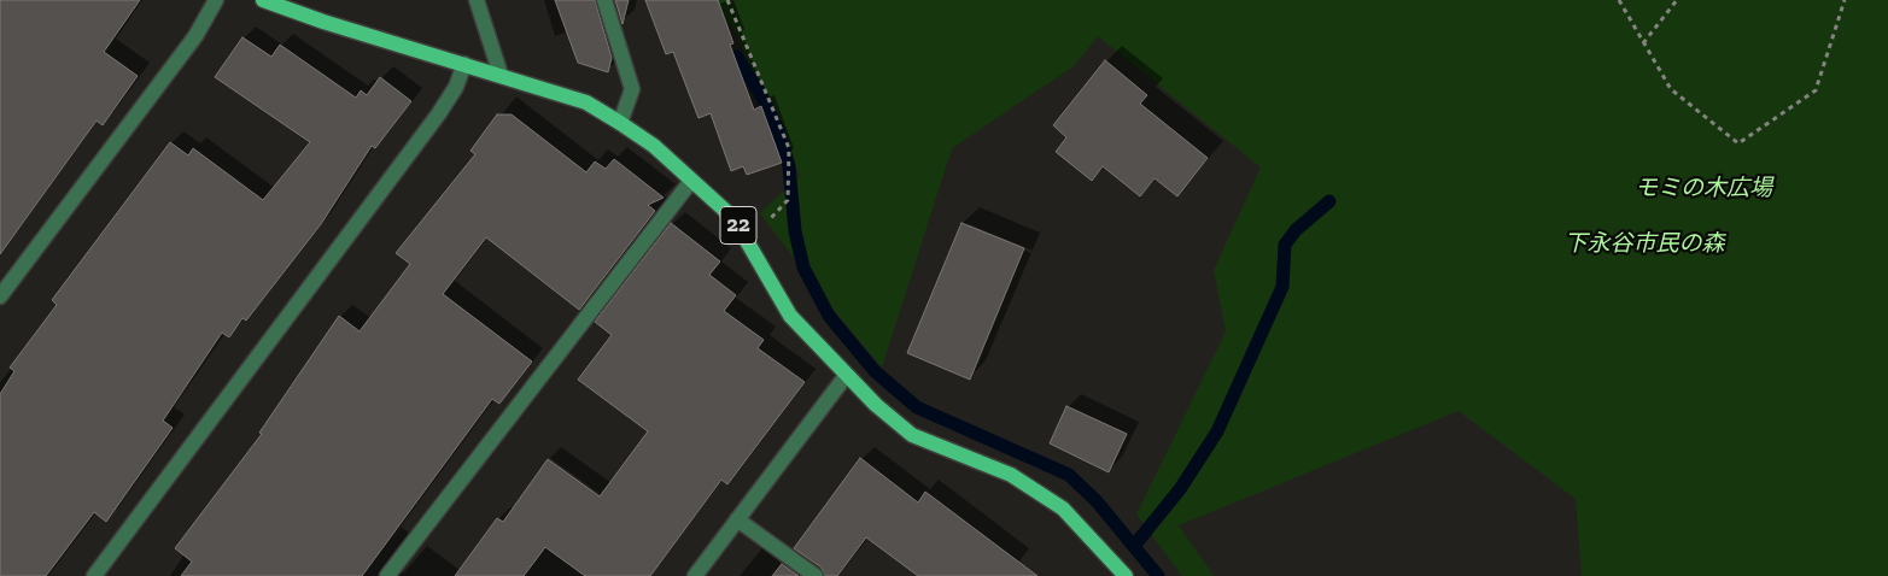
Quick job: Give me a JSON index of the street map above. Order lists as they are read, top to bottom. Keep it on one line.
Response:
{"streets":{"main road":["22"]},"parks":["モミの木広場","下永谷市民の森"]}
